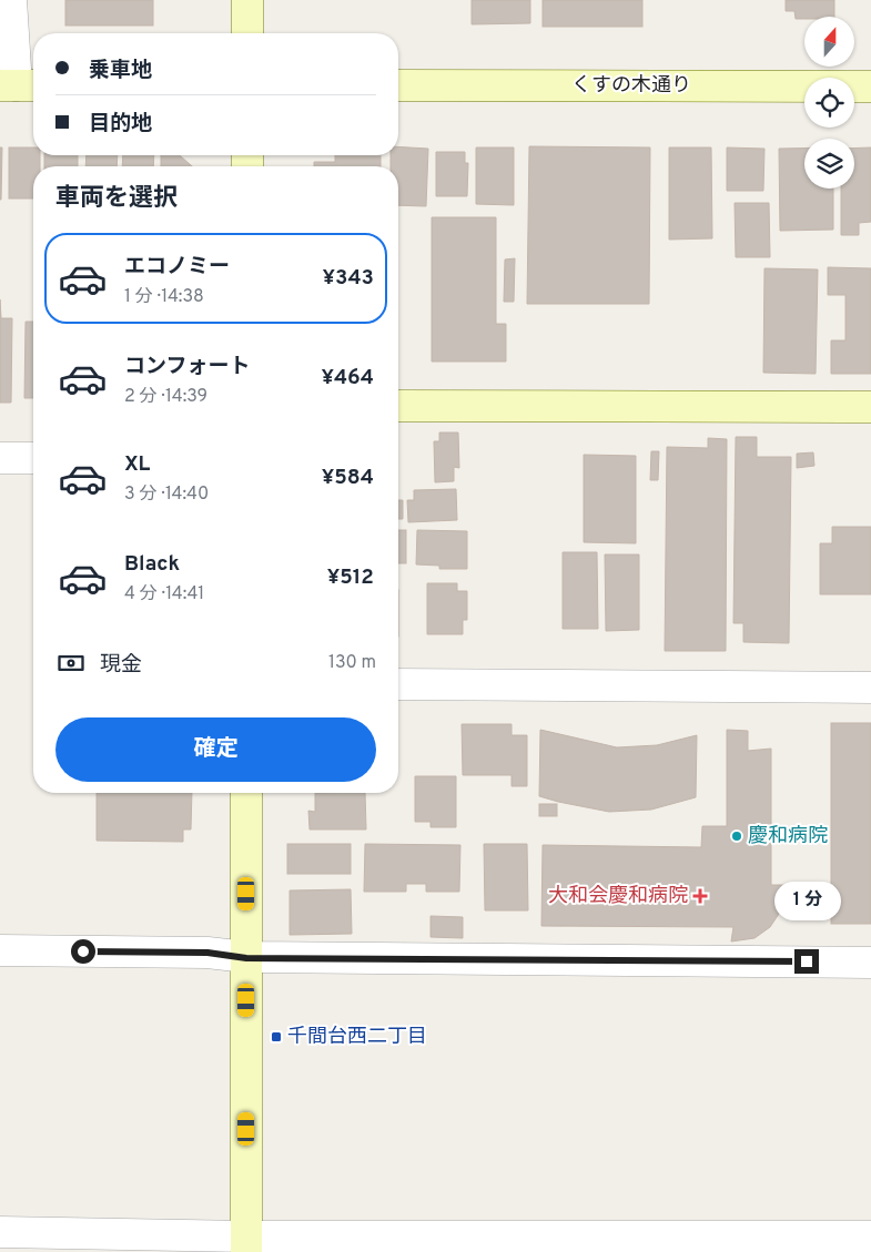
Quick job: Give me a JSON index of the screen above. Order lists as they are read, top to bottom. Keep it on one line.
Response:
{"streets":{"street":["くすの木通り"]},"places":{"other":["慶和病院"],"health":["大和会慶和病院"],"transit":["千間台西二丁目"]},"north":"top","page":{"banner":["乗車地","目的地"],"heading":"車両を選択","list":[{"name":"エコノミー","note":"1 分 · 14:38","value":"¥343"},{"name":"コンフォート","note":"2 分 · 14:39","value":"¥464"},{"name":"XL","note":"3 分 · 14:40","value":"¥584"},{"name":"Black","note":"4 分 · 14:41","value":"¥512"}],"pay":["現金","130 m"],"buttons":"確定","bubble":"1 分"}}
